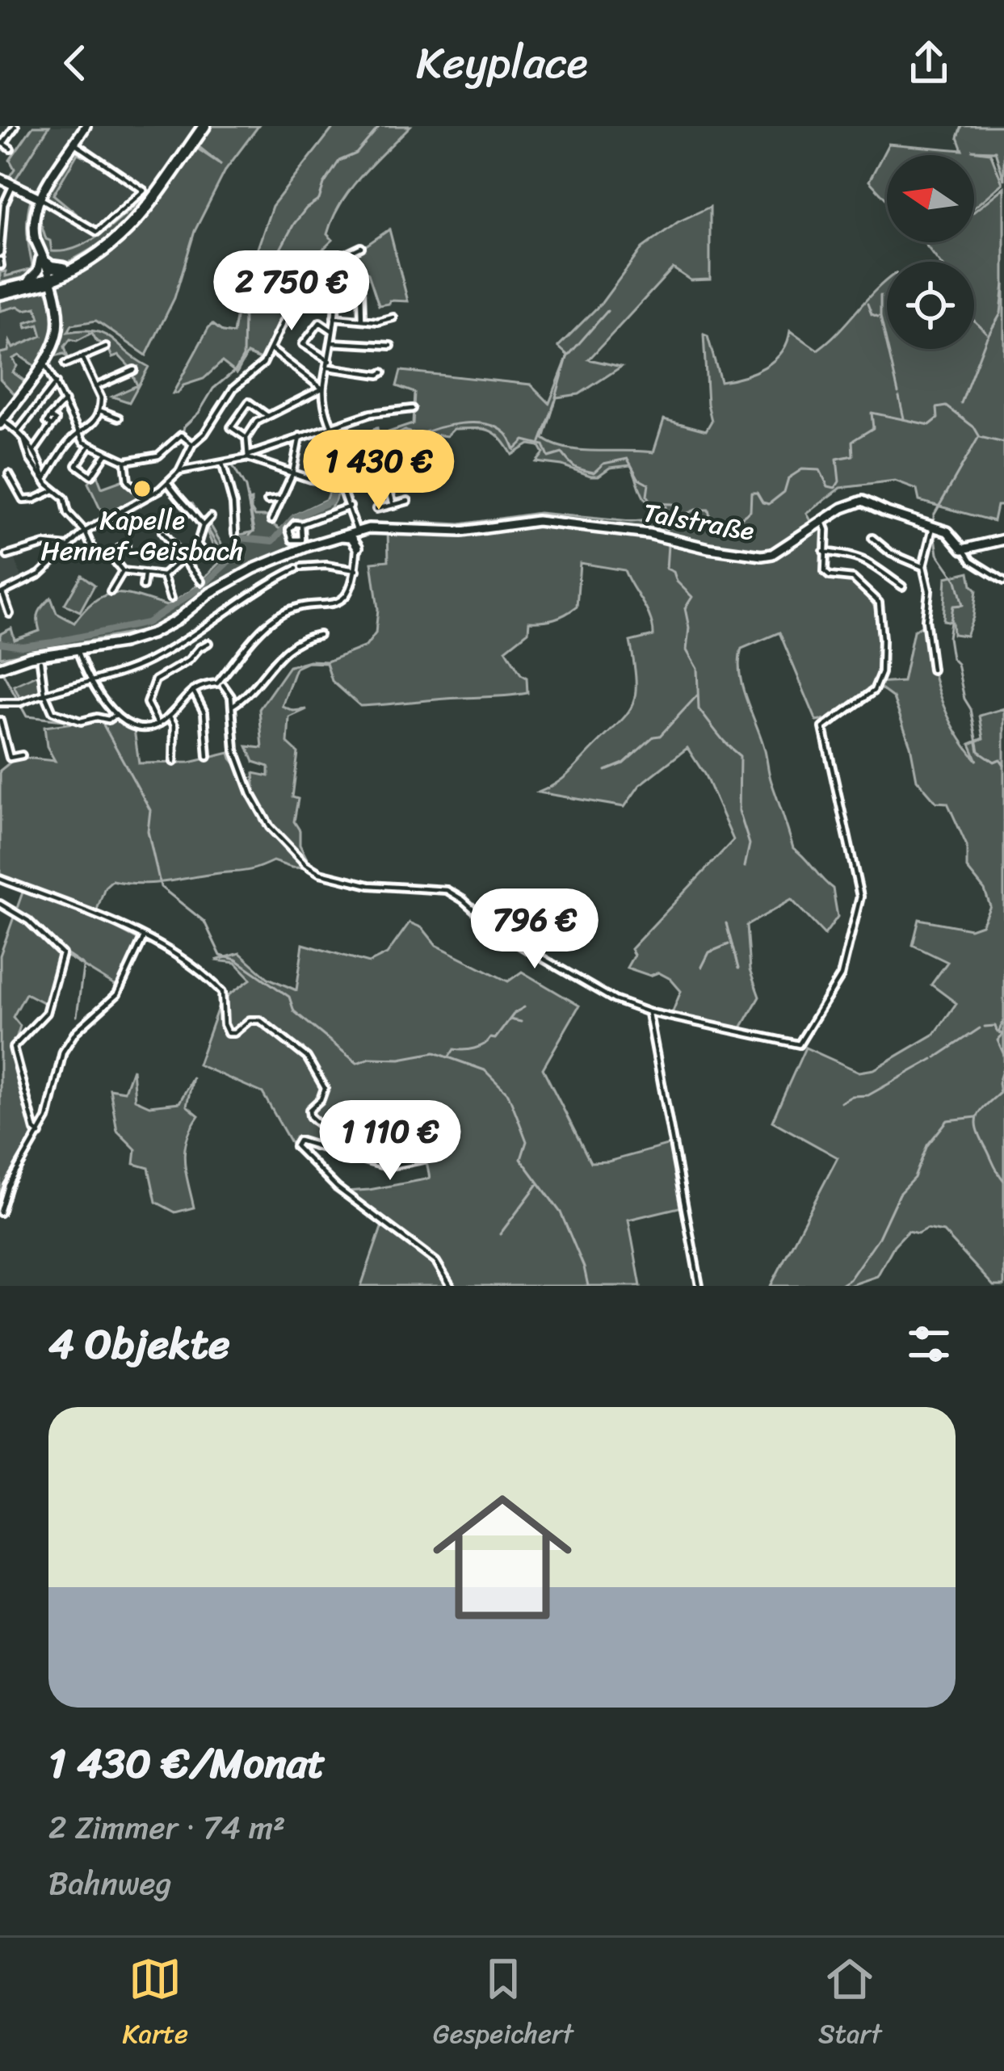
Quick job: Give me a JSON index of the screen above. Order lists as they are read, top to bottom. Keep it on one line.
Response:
{"streets":{"main road":["Talstraße"]},"places":["Kapelle Hennef-Geisbach"],"north":"left","page":{"header":"Keyplace","price":["2 750 €","1 430 €","796 €","1 110 €"],"heading":"4 Objekte","list":[{"name":"1 430 €/Monat","note":"2 Zimmer · 74 m² · Bahnweg"}],"tabs":["Karte","Gespeichert","Start"]}}
